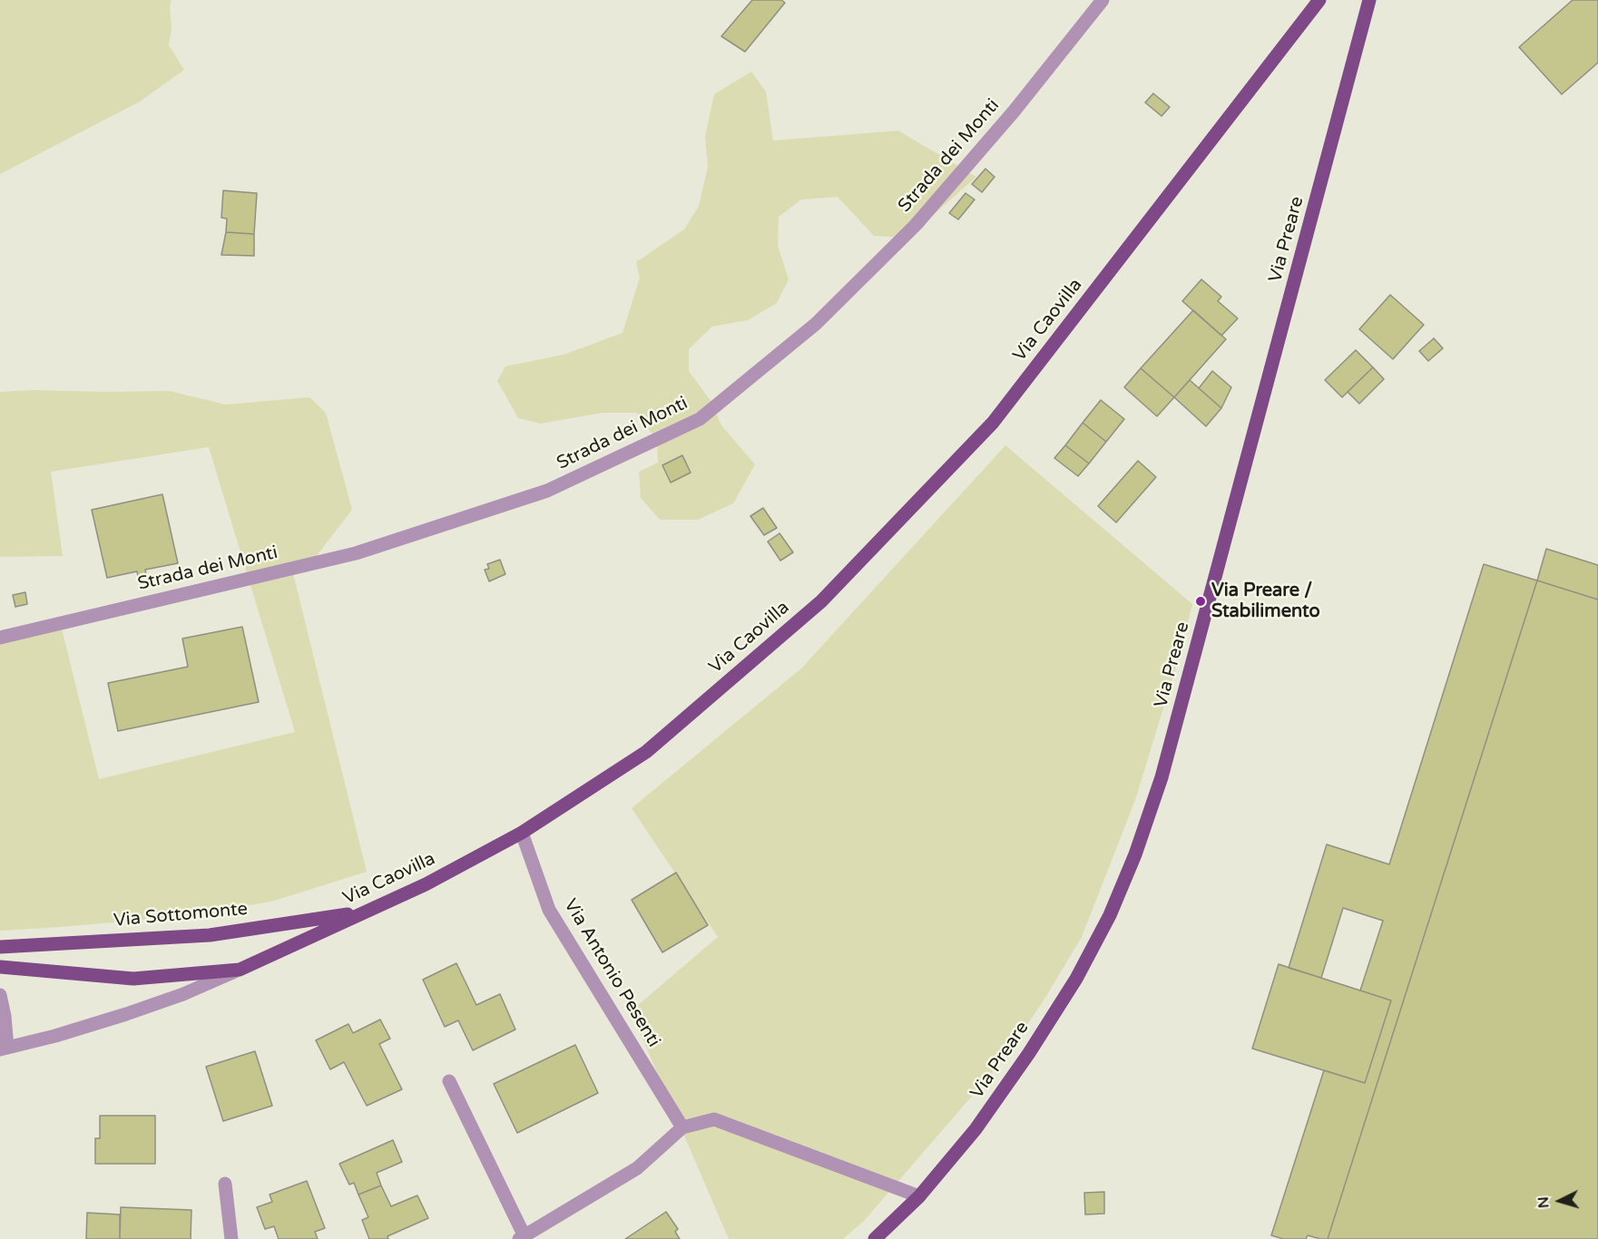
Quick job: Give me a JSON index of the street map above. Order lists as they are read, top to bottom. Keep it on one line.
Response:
{"streets":{"main road":["Via Preare","Via Caovilla","Via Sottomonte"],"street":["Strada dei Monti","Via Antonio Pesenti"]},"crossings":[["Via Caovilla","Via Sottomonte"],["Via Caovilla","Via Antonio Pesenti"]],"places":["Via Preare / Stabilimento"],"north":"left"}
